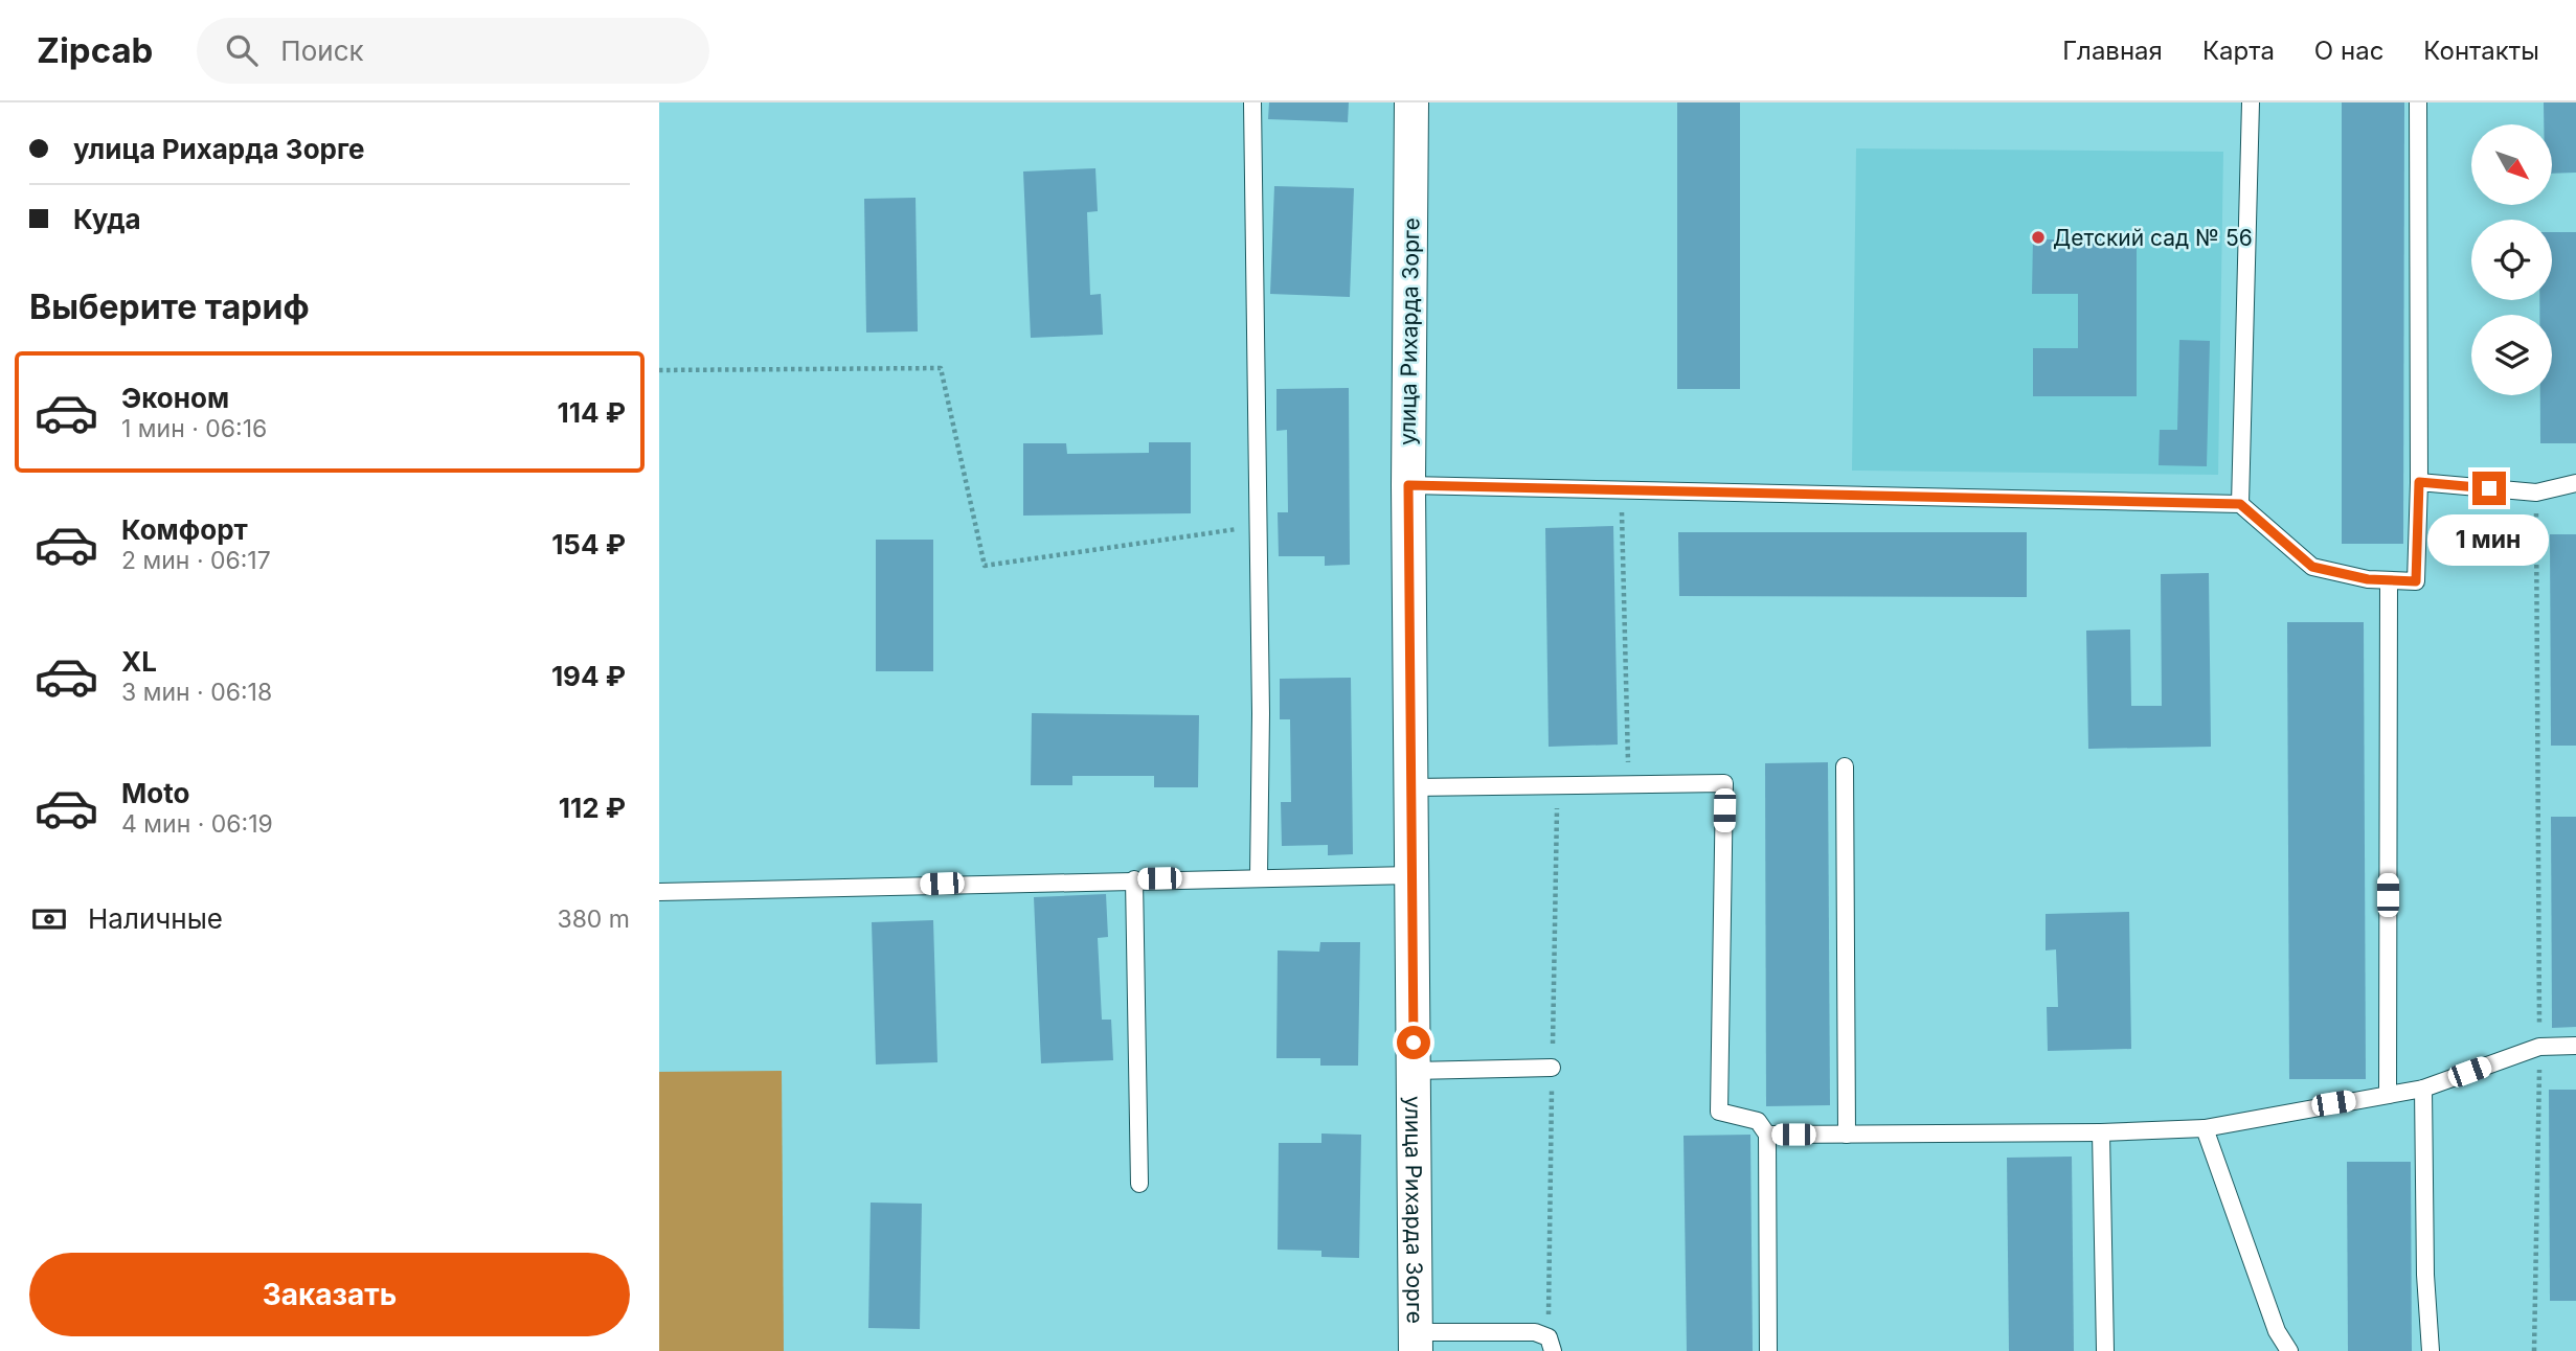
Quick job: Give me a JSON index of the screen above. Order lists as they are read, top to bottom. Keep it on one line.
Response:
{"streets":{"street":["улица Рихарда Зорге"]},"places":["Детский сад № 56"],"north":"bottom right","page":{"header":"Zipcab","search":"Поиск","nav":["Главная","Карта","О нас","Контакты"],"banner":["улица Рихарда Зорге","Куда"],"heading":"Выберите тариф","list":[{"name":"Эконом","note":"1 мин · 06:16","value":"114 ₽"},{"name":"Комфорт","note":"2 мин · 06:17","value":"154 ₽"},{"name":"XL","note":"3 мин · 06:18","value":"194 ₽"},{"name":"Moto","note":"4 мин · 06:19","value":"112 ₽"}],"bubble":"1 мин","pay":["Наличные","380 m"],"buttons":"Заказать"}}
